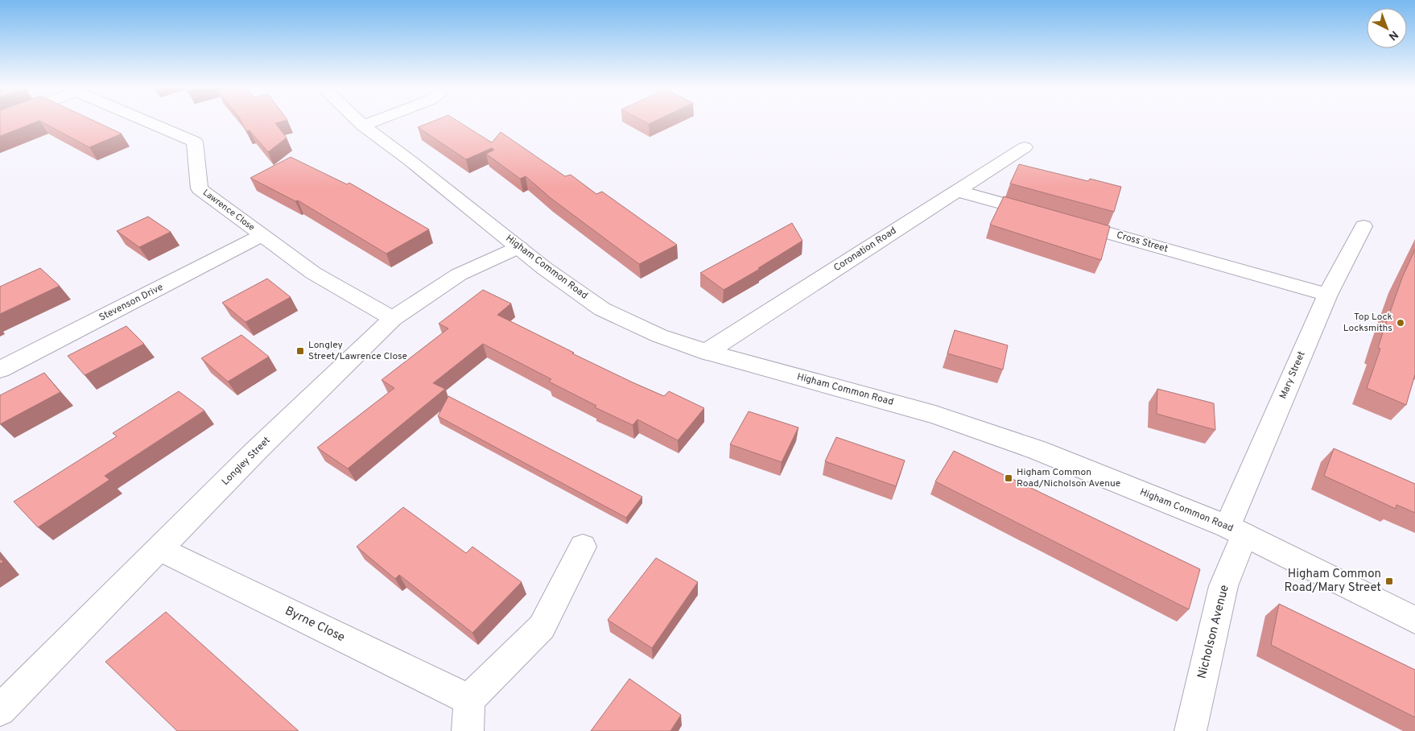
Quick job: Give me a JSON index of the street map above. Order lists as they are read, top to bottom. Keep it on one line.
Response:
{"streets":{"street":["Lawrence Close","Cross Street","Coronation Road","Higham Common Road","Stevenson Drive","Mary Street","Longley Street","Byrne Close","Nicholson Avenue"]},"crossings":[["Lawrence Close","Stevenson Drive"],["Lawrence Close","Longley Street"],["Cross Street","Coronation Road"],["Cross Street","Mary Street"],["Coronation Road","Higham Common Road"],["Higham Common Road","Mary Street"],["Higham Common Road","Longley Street"],["Higham Common Road","Nicholson Avenue"],["Mary Street","Nicholson Avenue"],["Longley Street","Byrne Close"]],"places":{"other":["Top Lock Locksmiths"],"transit":["Longley Street/Lawrence Close","Higham Common Road/Nicholson Avenue","Higham Common Road/Mary Street"]},"north":"bottom right"}
